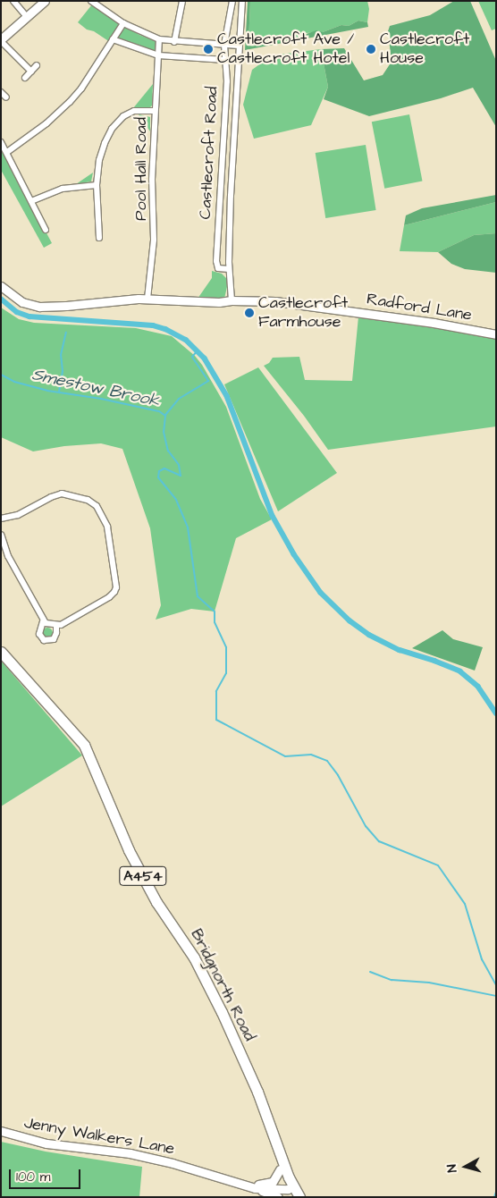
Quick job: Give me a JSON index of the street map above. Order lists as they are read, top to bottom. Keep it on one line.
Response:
{"streets":{"highway":["A454","Bridgnorth Road"],"street":["Castlecroft Road","Pool Hall Road","Radford Lane","Jenny Walkers Lane"]},"crossings":[["Castlecroft Road","Radford Lane"],["Pool Hall Road","Radford Lane"],["Bridgnorth Road","Jenny Walkers Lane"]],"water":["Smestow Brook"],"places":["Castlecroft Ave / Castlecroft Hotel","Castlecroft House","Castlecroft Farmhouse"],"scale_bar":"100 m","north":"left"}
